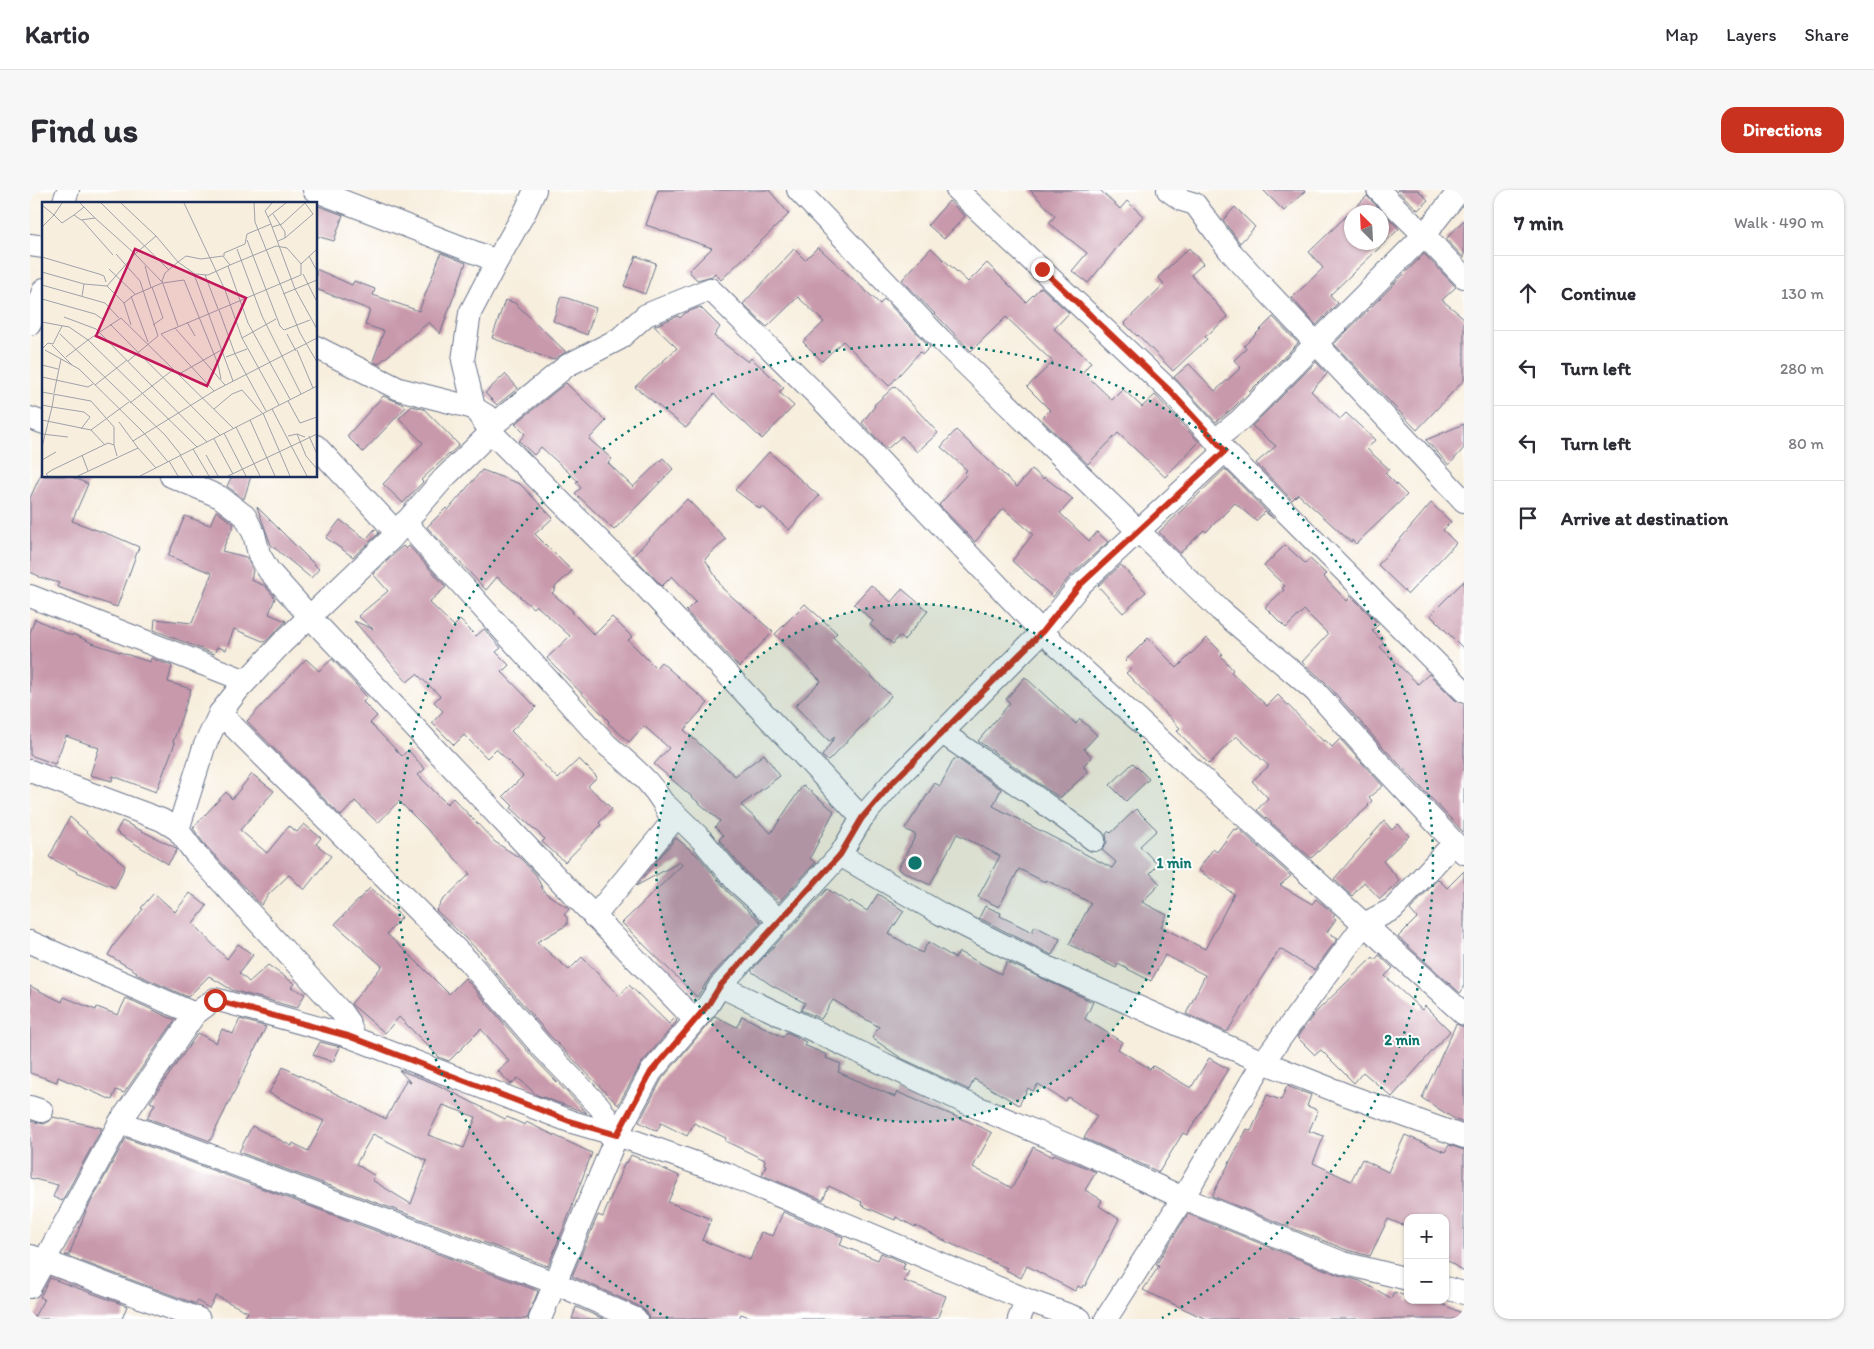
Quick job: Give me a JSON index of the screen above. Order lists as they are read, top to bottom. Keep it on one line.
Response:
{"north":"top left","page":{"header":"Kartio","nav":["Map","Layers","Share"],"buttons":"Directions","title":"Find us","heading":["7 min","Walk · 490 m"],"list":[["Continue","130 m"],["Turn left","280 m"],["Turn left","80 m"],"Arrive at destination"],"map_buttons":["+","−"]},"rings":["1 min","2 min"]}
